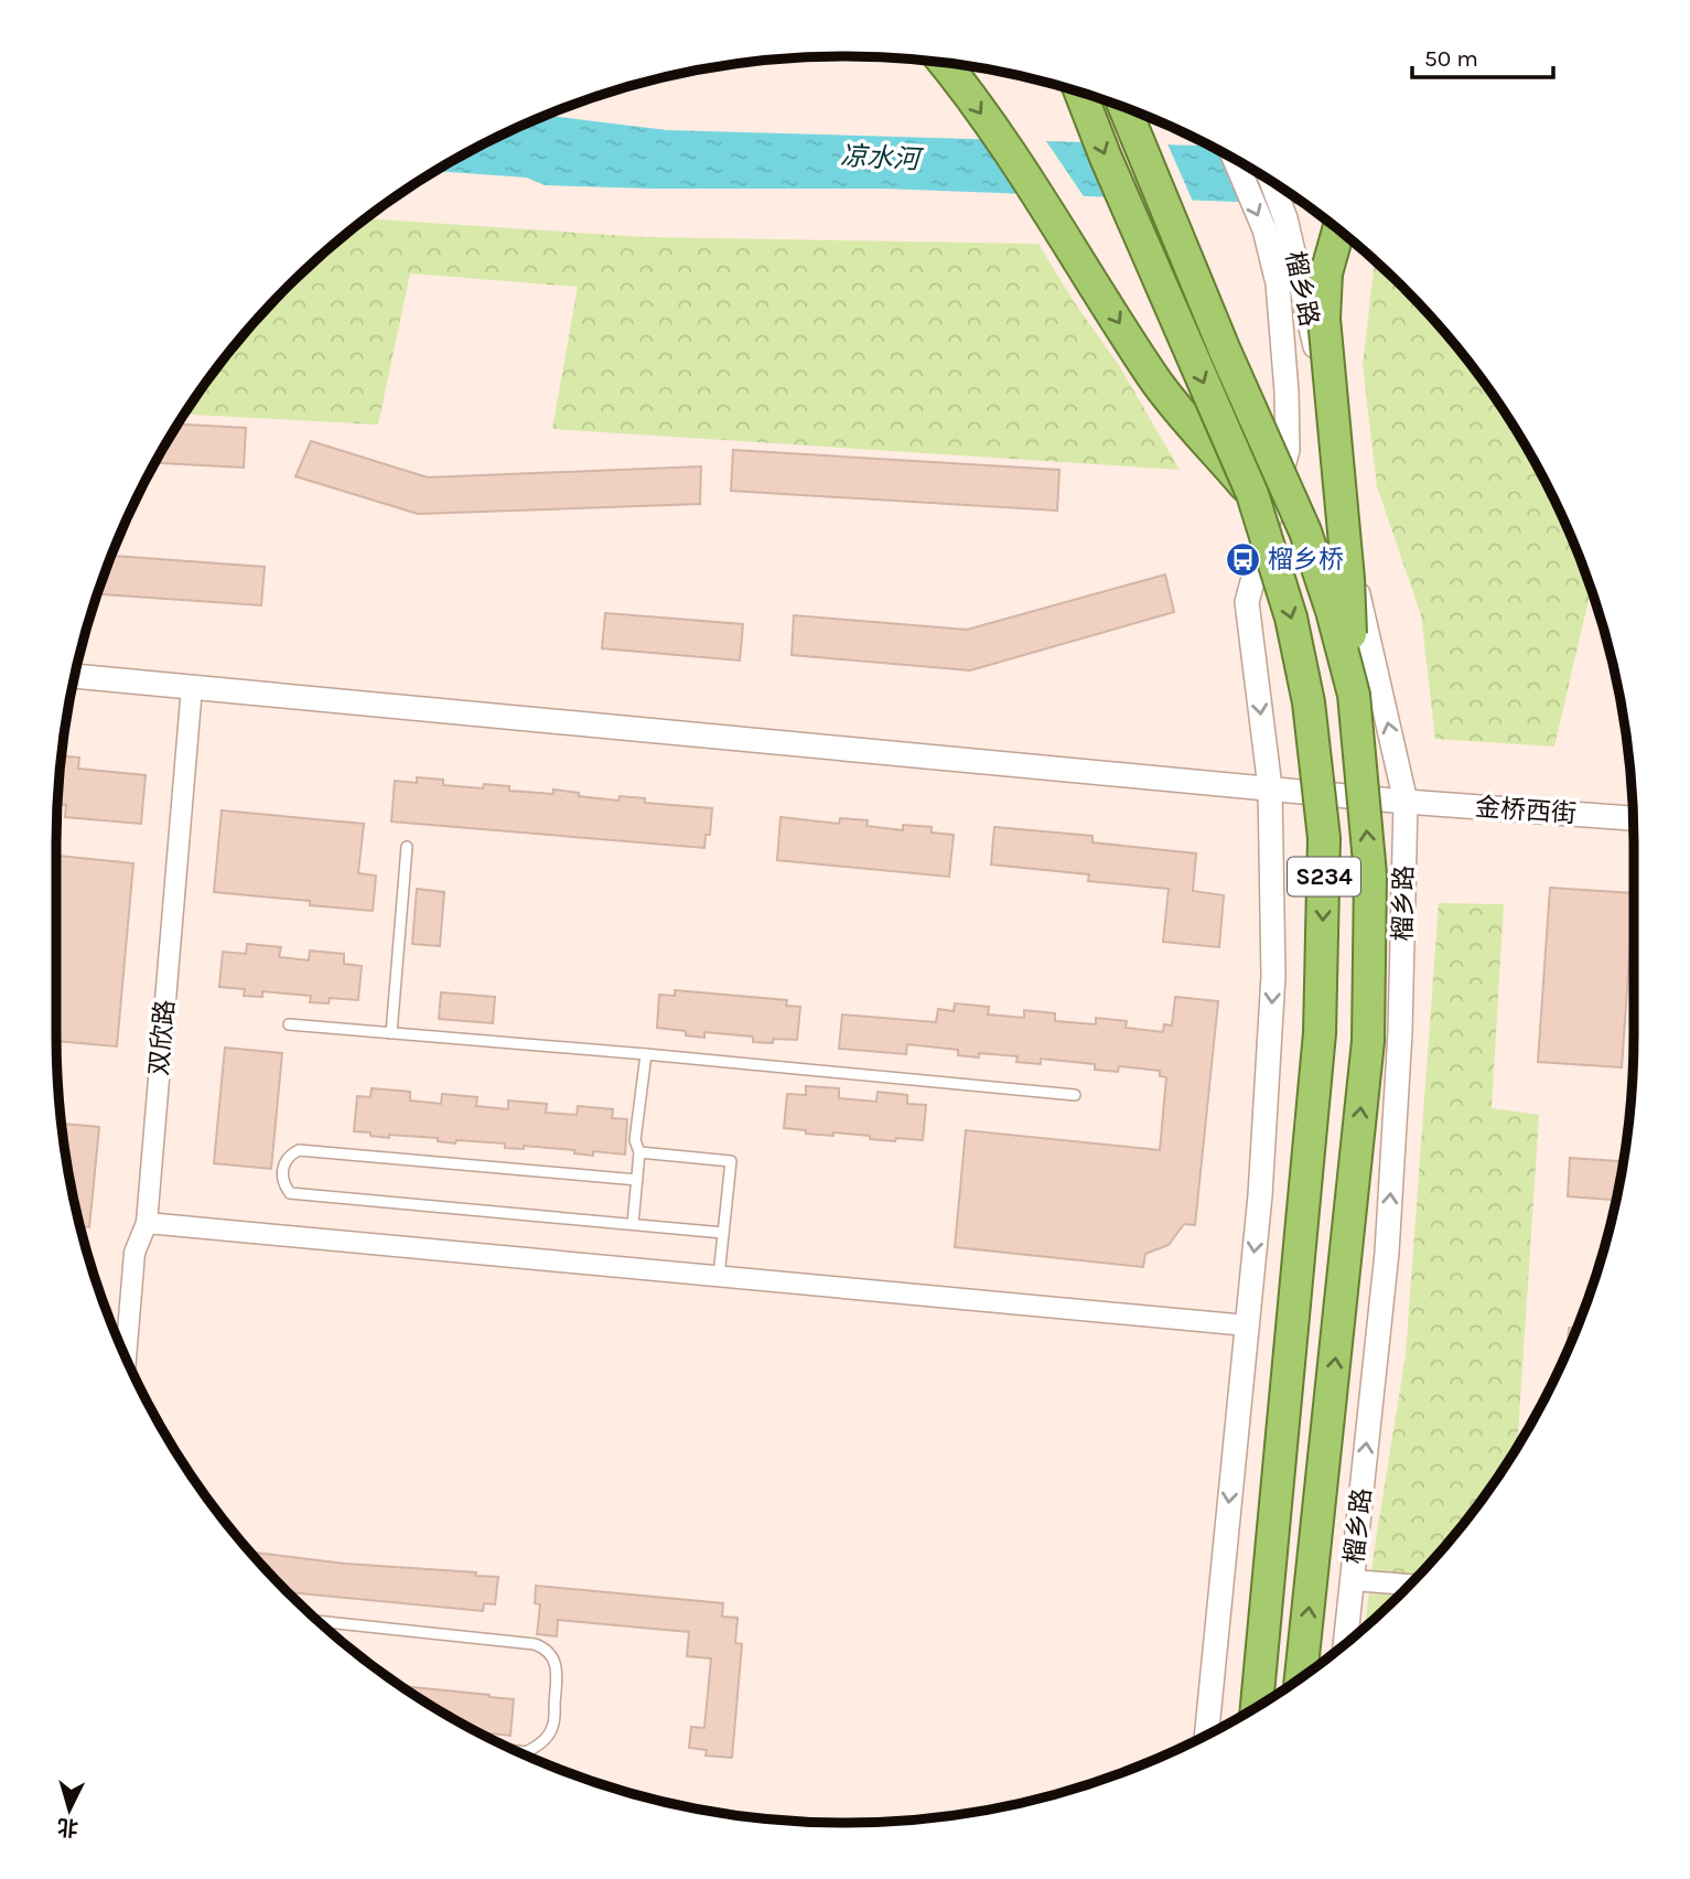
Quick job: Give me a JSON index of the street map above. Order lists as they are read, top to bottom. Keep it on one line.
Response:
{"streets":{"highway":["榴乡路","S234"],"street":["金桥西街","双欣路"]},"crossings":[["榴乡路","金桥西街"],["金桥西街","双欣路"]],"water":["凉水河"],"places":{"bus stop":["榴乡桥"]},"scale_bar":"50 m","north":"bottom"}
